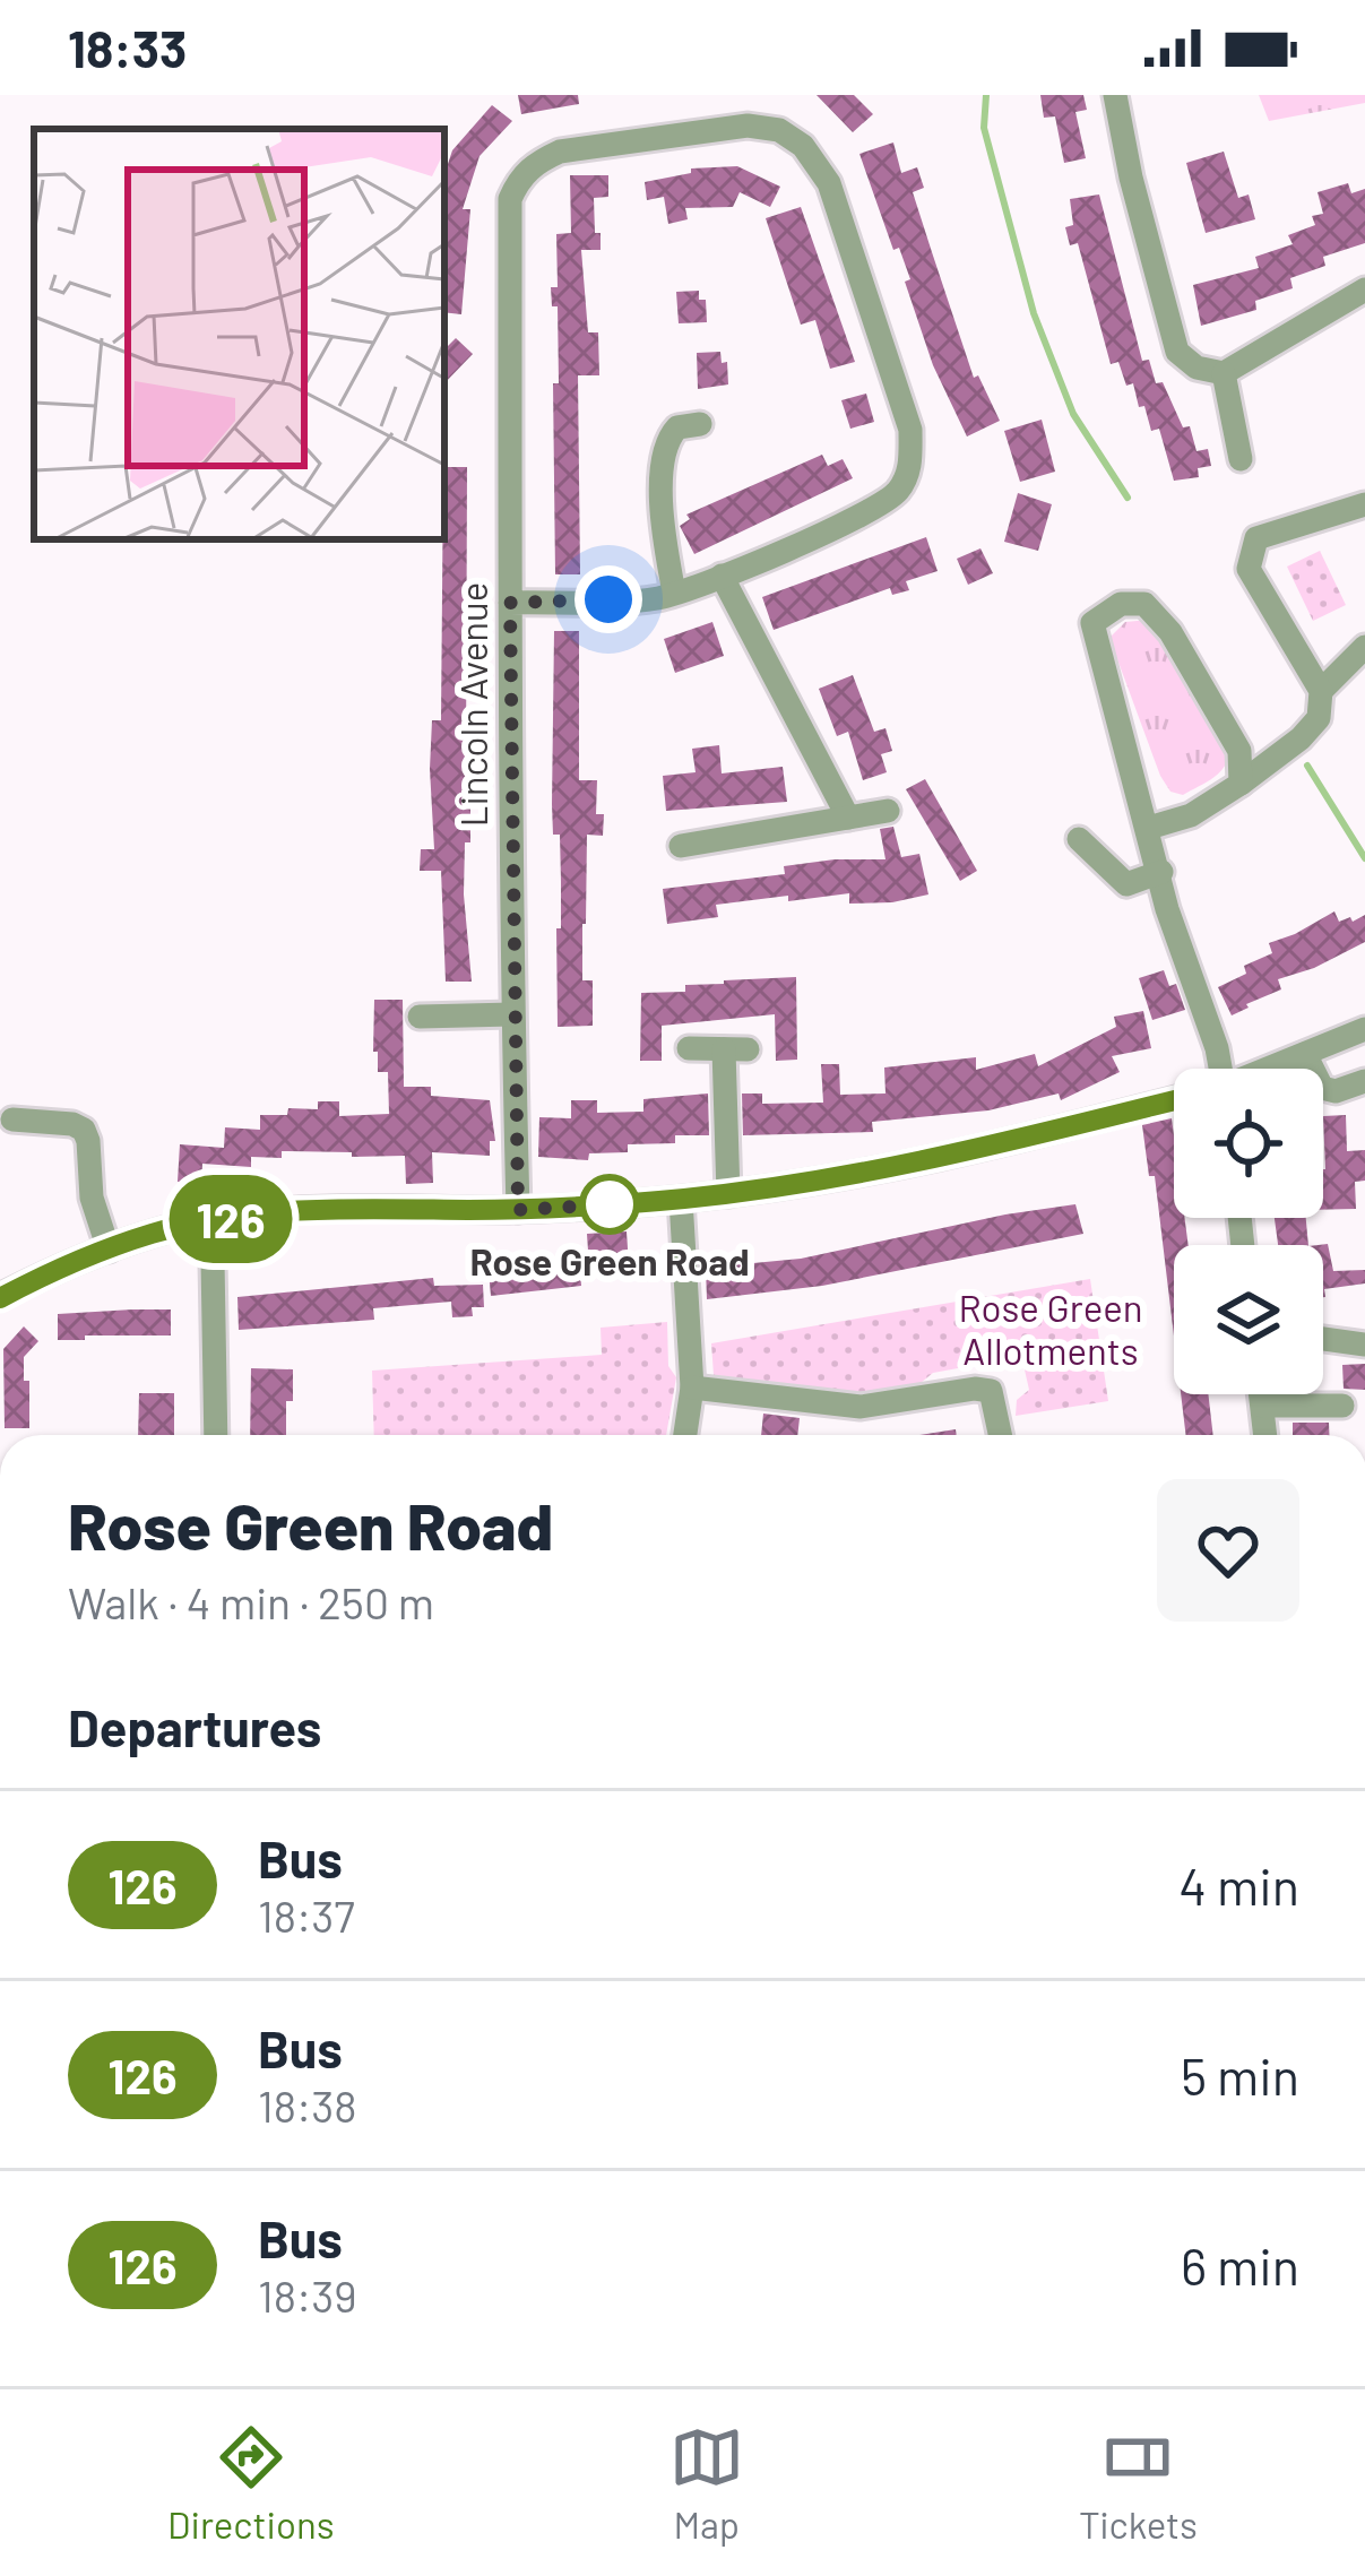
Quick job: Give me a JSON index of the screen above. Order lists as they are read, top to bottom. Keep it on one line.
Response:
{"streets":{"street":["Lincoln Avenue"]},"parks":["Rose Green Allotments"],"places":["Rose Green Road"],"lines":["bus line 126"],"page":{"status":"18:33","on_map":"126","heading":[["Rose Green Road","Walk · 4 min · 250 m"],"Departures"],"list":[{"mark":"126","name":"Bus","note":"18:37","value":"4 min"},{"mark":"126","name":"Bus","note":"18:38","value":"5 min"},{"mark":"126","name":"Bus","note":"18:39","value":"6 min"}],"tabs":["Directions","Map","Tickets"]}}
